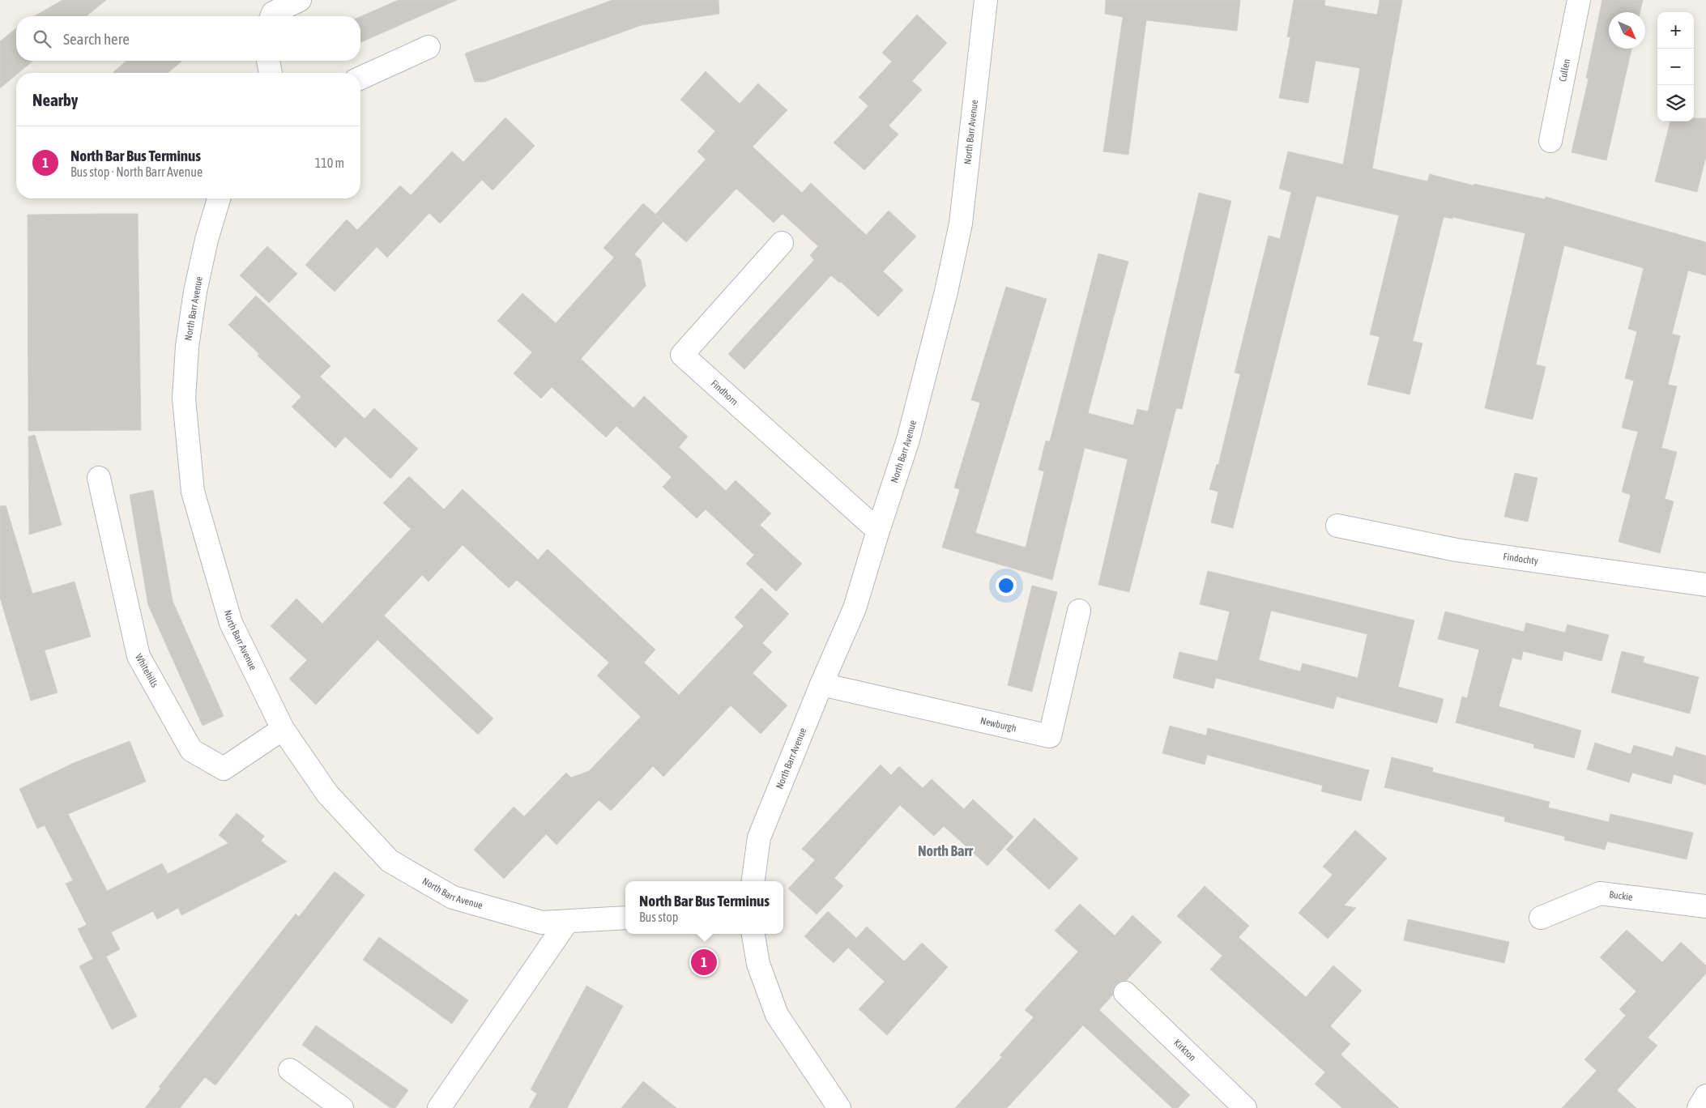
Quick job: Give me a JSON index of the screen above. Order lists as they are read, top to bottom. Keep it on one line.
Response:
{"streets":{"street":["Cullen","North Barr Avenue","Findhorn","Findochty","Whitehills","Newburgh","Buckie","Kirkton"]},"crossings":[["North Barr Avenue","Findhorn"],["North Barr Avenue","Whitehills"],["North Barr Avenue","Newburgh"]],"districts":["North Barr"],"north":"bottom right","page":{"map_buttons":["+","−"],"search":"Search here","heading":"Nearby","list":[{"mark":"1","name":"North Bar Bus Terminus","note":"Bus stop · North Barr Avenue","value":"110 m"}],"popup":["North Bar Bus Terminus","Bus stop"],"pins":"1"}}
